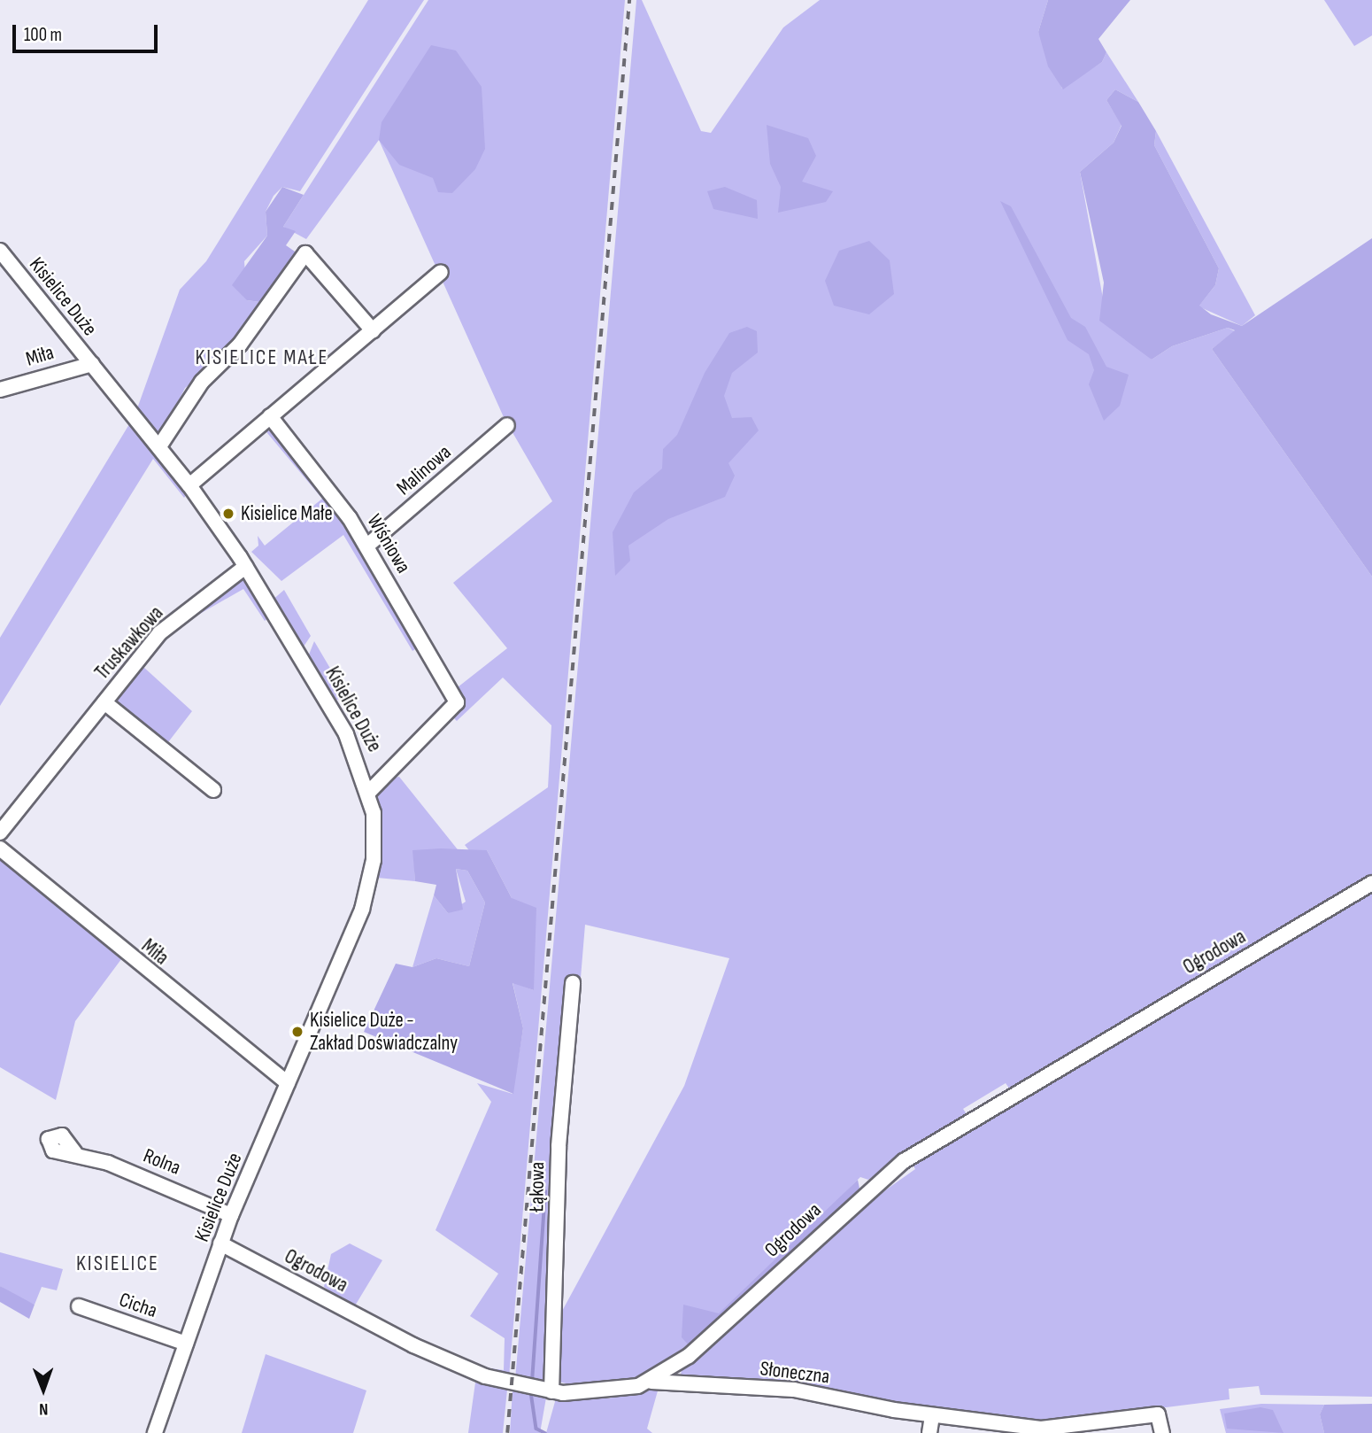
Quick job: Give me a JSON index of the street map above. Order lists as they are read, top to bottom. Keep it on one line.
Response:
{"streets":{"street":["Kisielice Duże","Miła","Malinowa","Wiśniowa","Truskawkowa","Ogrodowa","Rolna","Łąkowa","Cicha","Słoneczna"]},"crossings":[["Kisielice Duże","Miła"],["Kisielice Duże","Wiśniowa"],["Kisielice Duże","Truskawkowa"],["Kisielice Duże","Ogrodowa"],["Kisielice Duże","Rolna"],["Kisielice Duże","Cicha"],["Malinowa","Wiśniowa"],["Ogrodowa","Łąkowa"],["Ogrodowa","Słoneczna"]],"districts":["KISIELICE MAŁE","KISIELICE"],"places":["Kisielice Małe","Kisielice Duże - Zakład Doświadczalny"],"scale_bar":"100 m","north":"bottom"}
